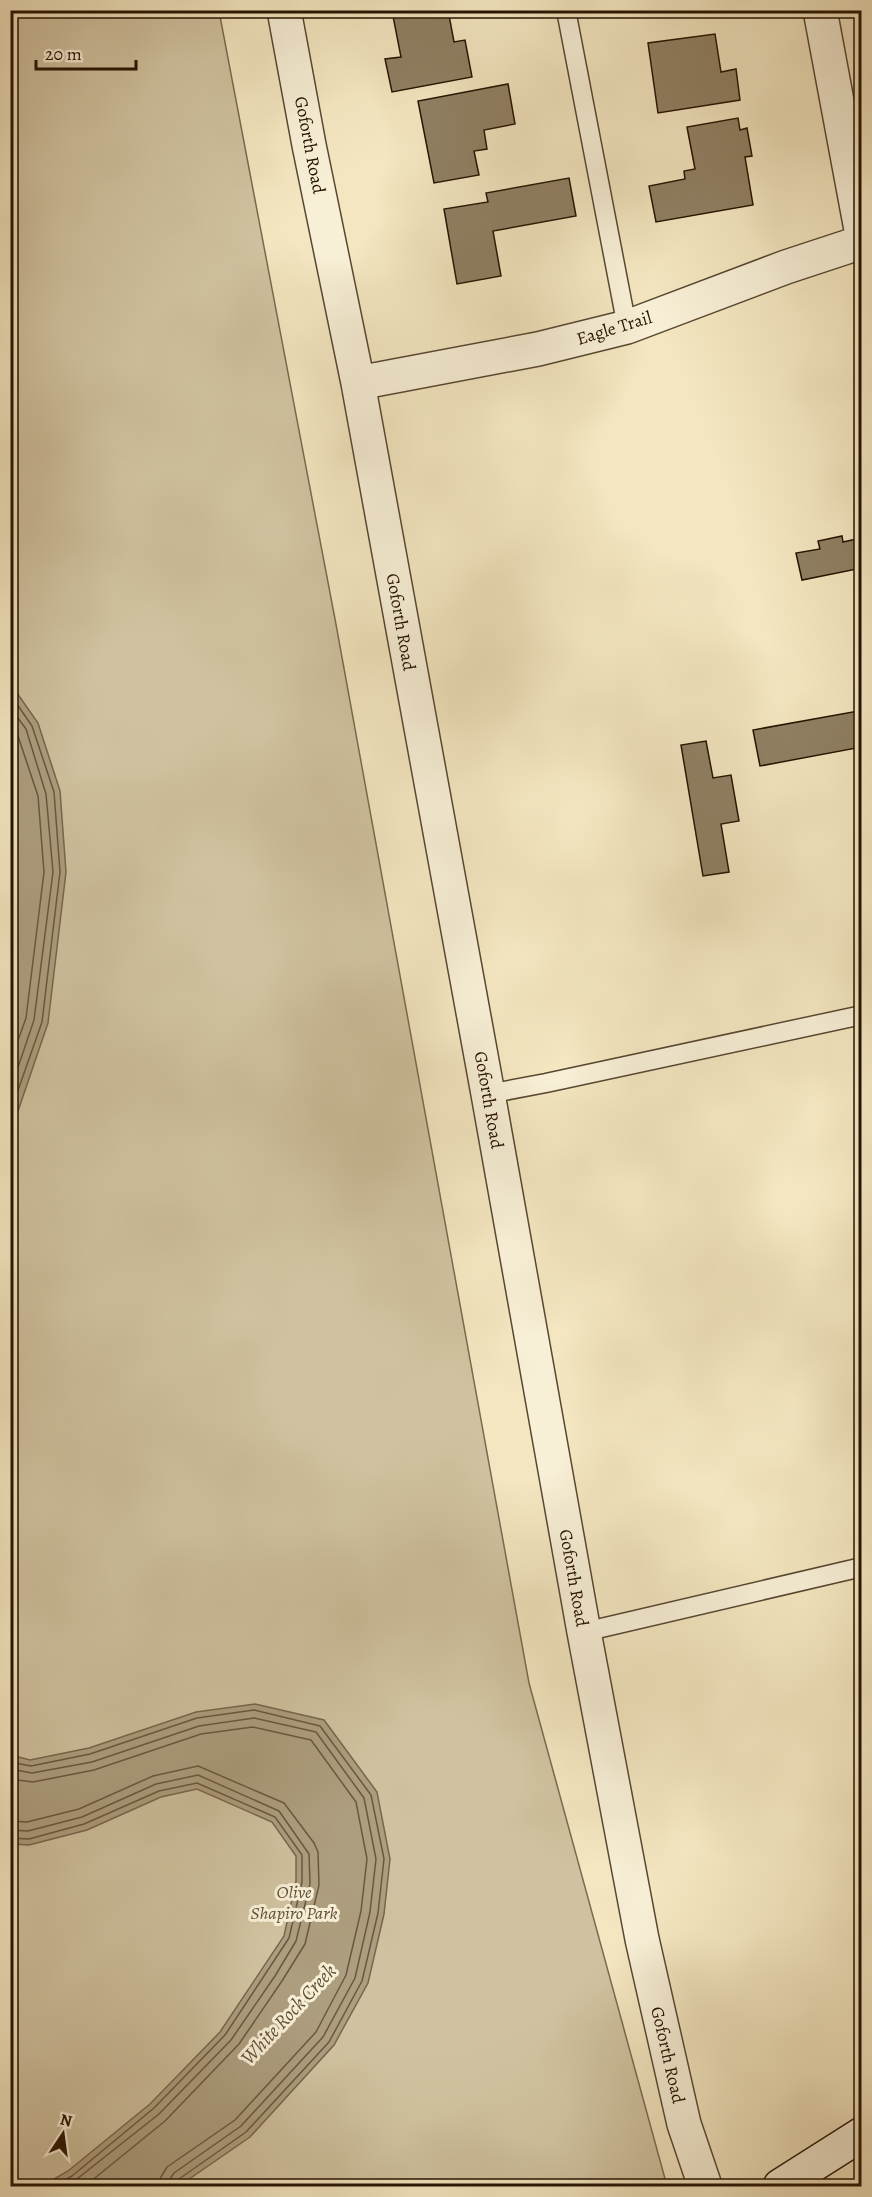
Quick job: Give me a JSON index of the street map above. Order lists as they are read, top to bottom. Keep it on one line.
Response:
{"streets":{"street":["Goforth Road","Eagle Trail"]},"crossings":[["Goforth Road","Eagle Trail"]],"water":["White Rock Creek"],"parks":["Olive Shapiro Park"],"scale_bar":"20 m","north":"top"}
